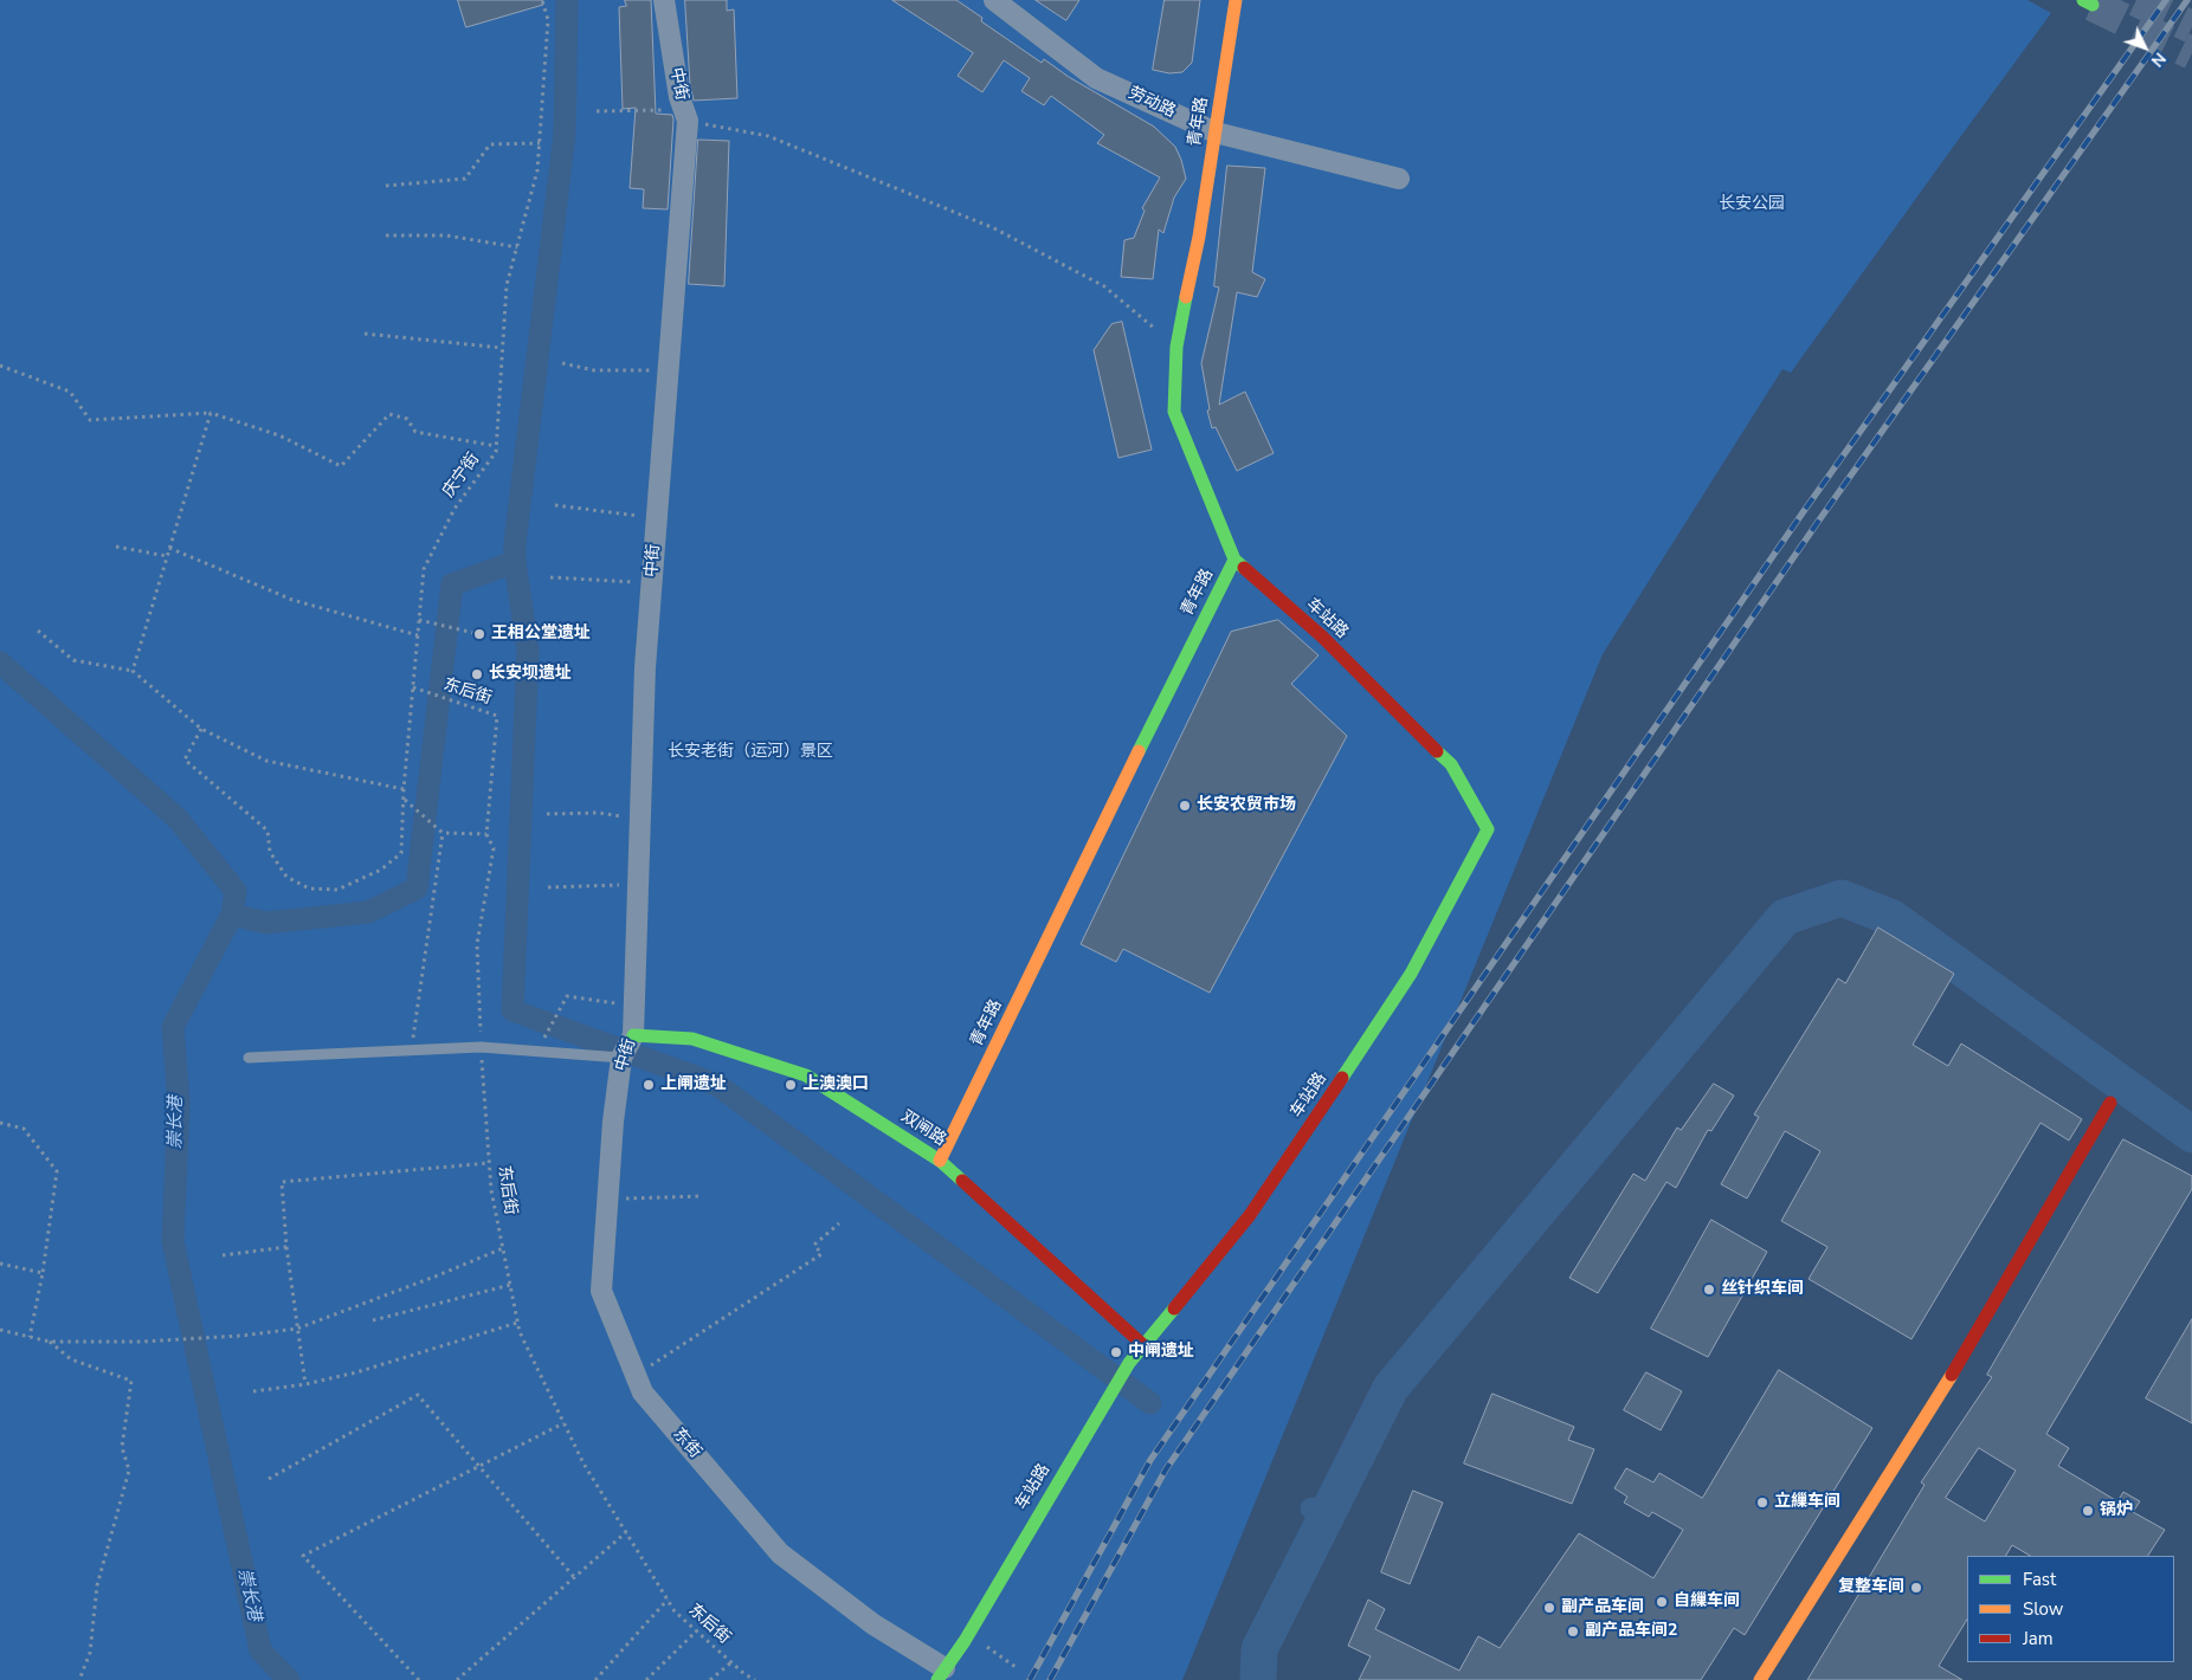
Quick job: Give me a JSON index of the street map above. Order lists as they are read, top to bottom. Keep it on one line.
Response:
{"streets":{"street":["中街","劳动路","青年路","车站路","双闸路","东街"],"path":["庆宁街","东后街"]},"crossings":[["中街","双闸路"],["中街","东街"],["劳动路","青年路"],["青年路","车站路"],["青年路","双闸路"],["庆宁街","东后街"],["车站路","双闸路"],["车站路","东街"]],"water":["崇长港"],"parks":["长安公园","长安老街（运河）景区"],"places":["王相公堂遗址","长安坝遗址","长安农贸市场","上闸遗址","上澳澳口","丝针织车间","中闸遗址","立繅车间","锅炉","复整车间","自繅车间","副产品车间","副产品车间2"],"legend":["Fast","Slow","Jam"],"north":"bottom right"}
